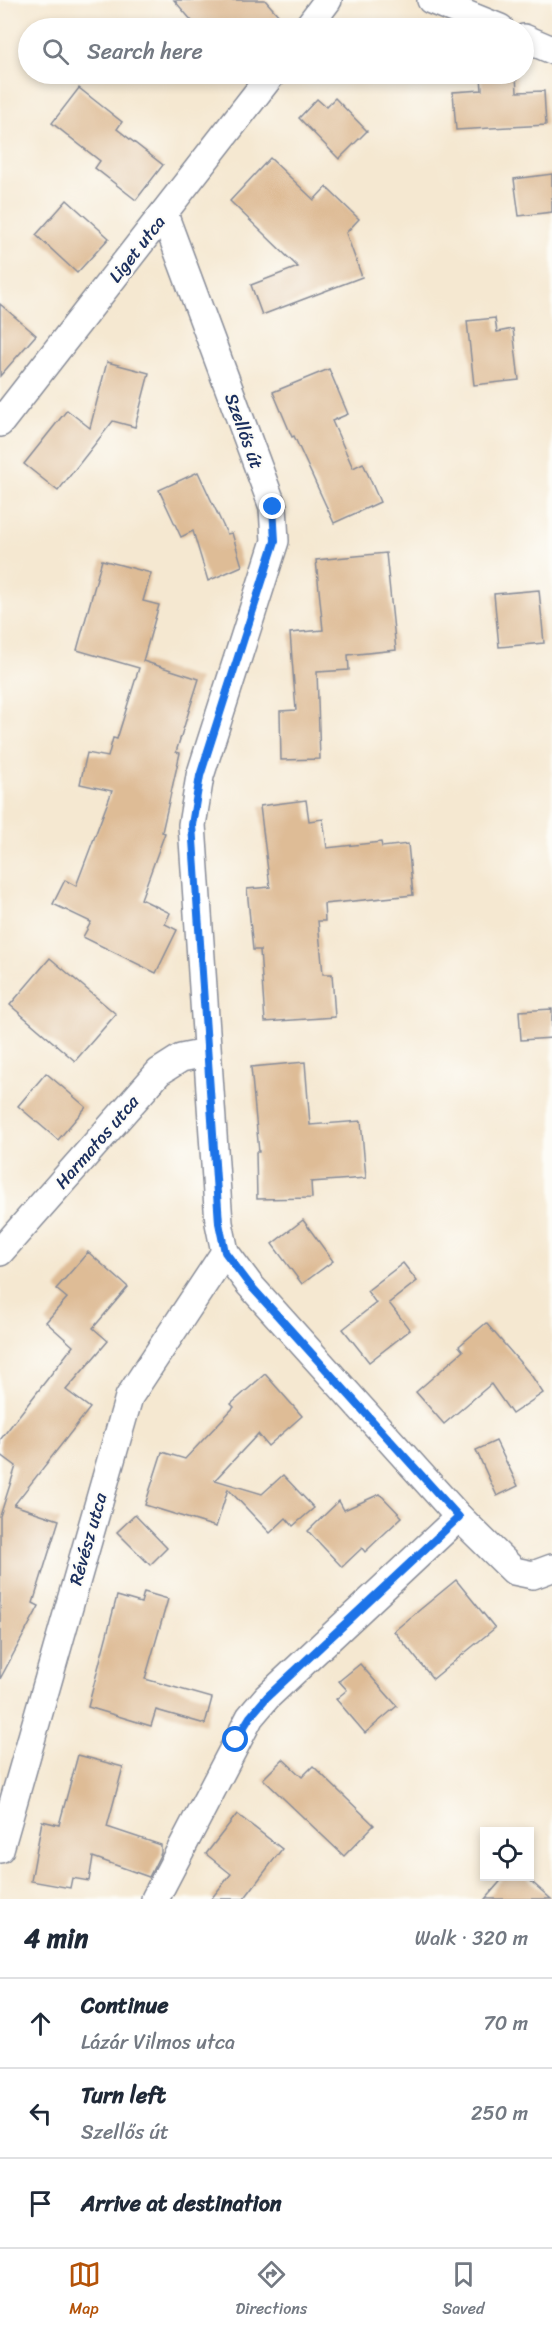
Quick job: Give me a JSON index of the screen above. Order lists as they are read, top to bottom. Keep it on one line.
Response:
{"streets":{"street":["Liget utca","Szellős út","Harmatos utca","Révész utca"]},"crossings":[["Liget utca","Szellős út"],["Szellős út","Harmatos utca"],["Szellős út","Révész utca"]],"page":{"search":"Search here","heading":["4 min","Walk · 320 m"],"list":[["Continue","Lázár Vilmos utca","70 m"],["Turn left","Szellős út","250 m"],"Arrive at destination"],"nav":["Map","Directions","Saved"]}}
